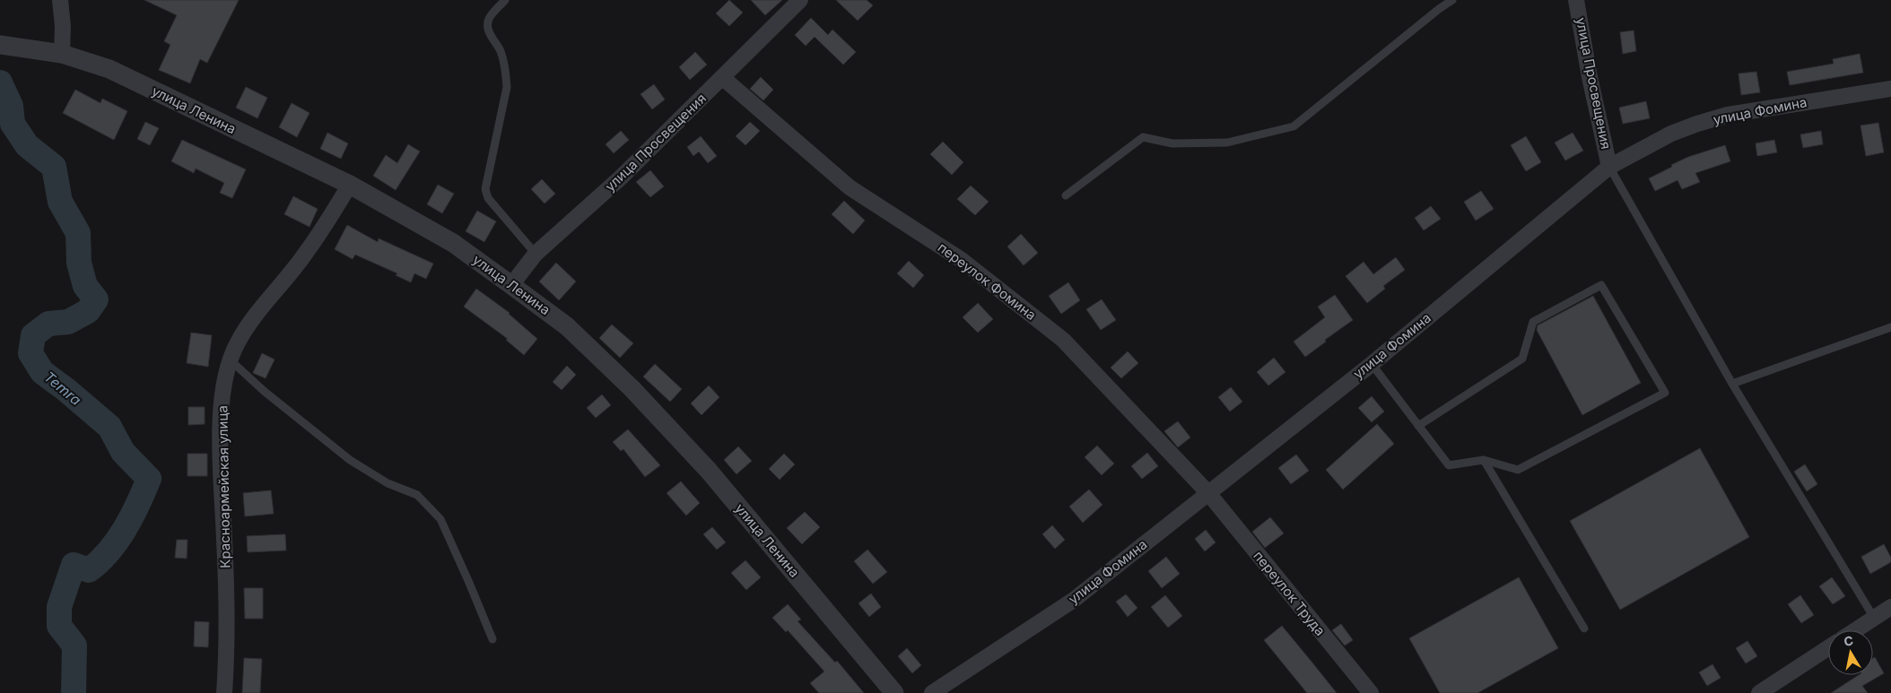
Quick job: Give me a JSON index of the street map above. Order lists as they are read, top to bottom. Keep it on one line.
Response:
{"streets":{"street":["улица Просвещения","улица Ленина","улица Фомина","переулок Фомина","Красноармейская улица","переулок Труда"]},"crossings":[["улица Просвещения","улица Ленина"],["улица Просвещения","улица Фомина"],["улица Просвещения","переулок Фомина"],["улица Ленина","Красноармейская улица"],["улица Фомина","переулок Фомина"],["улица Фомина","переулок Труда"],["переулок Фомина","переулок Труда"]],"water":["Temra"],"north":"top"}
